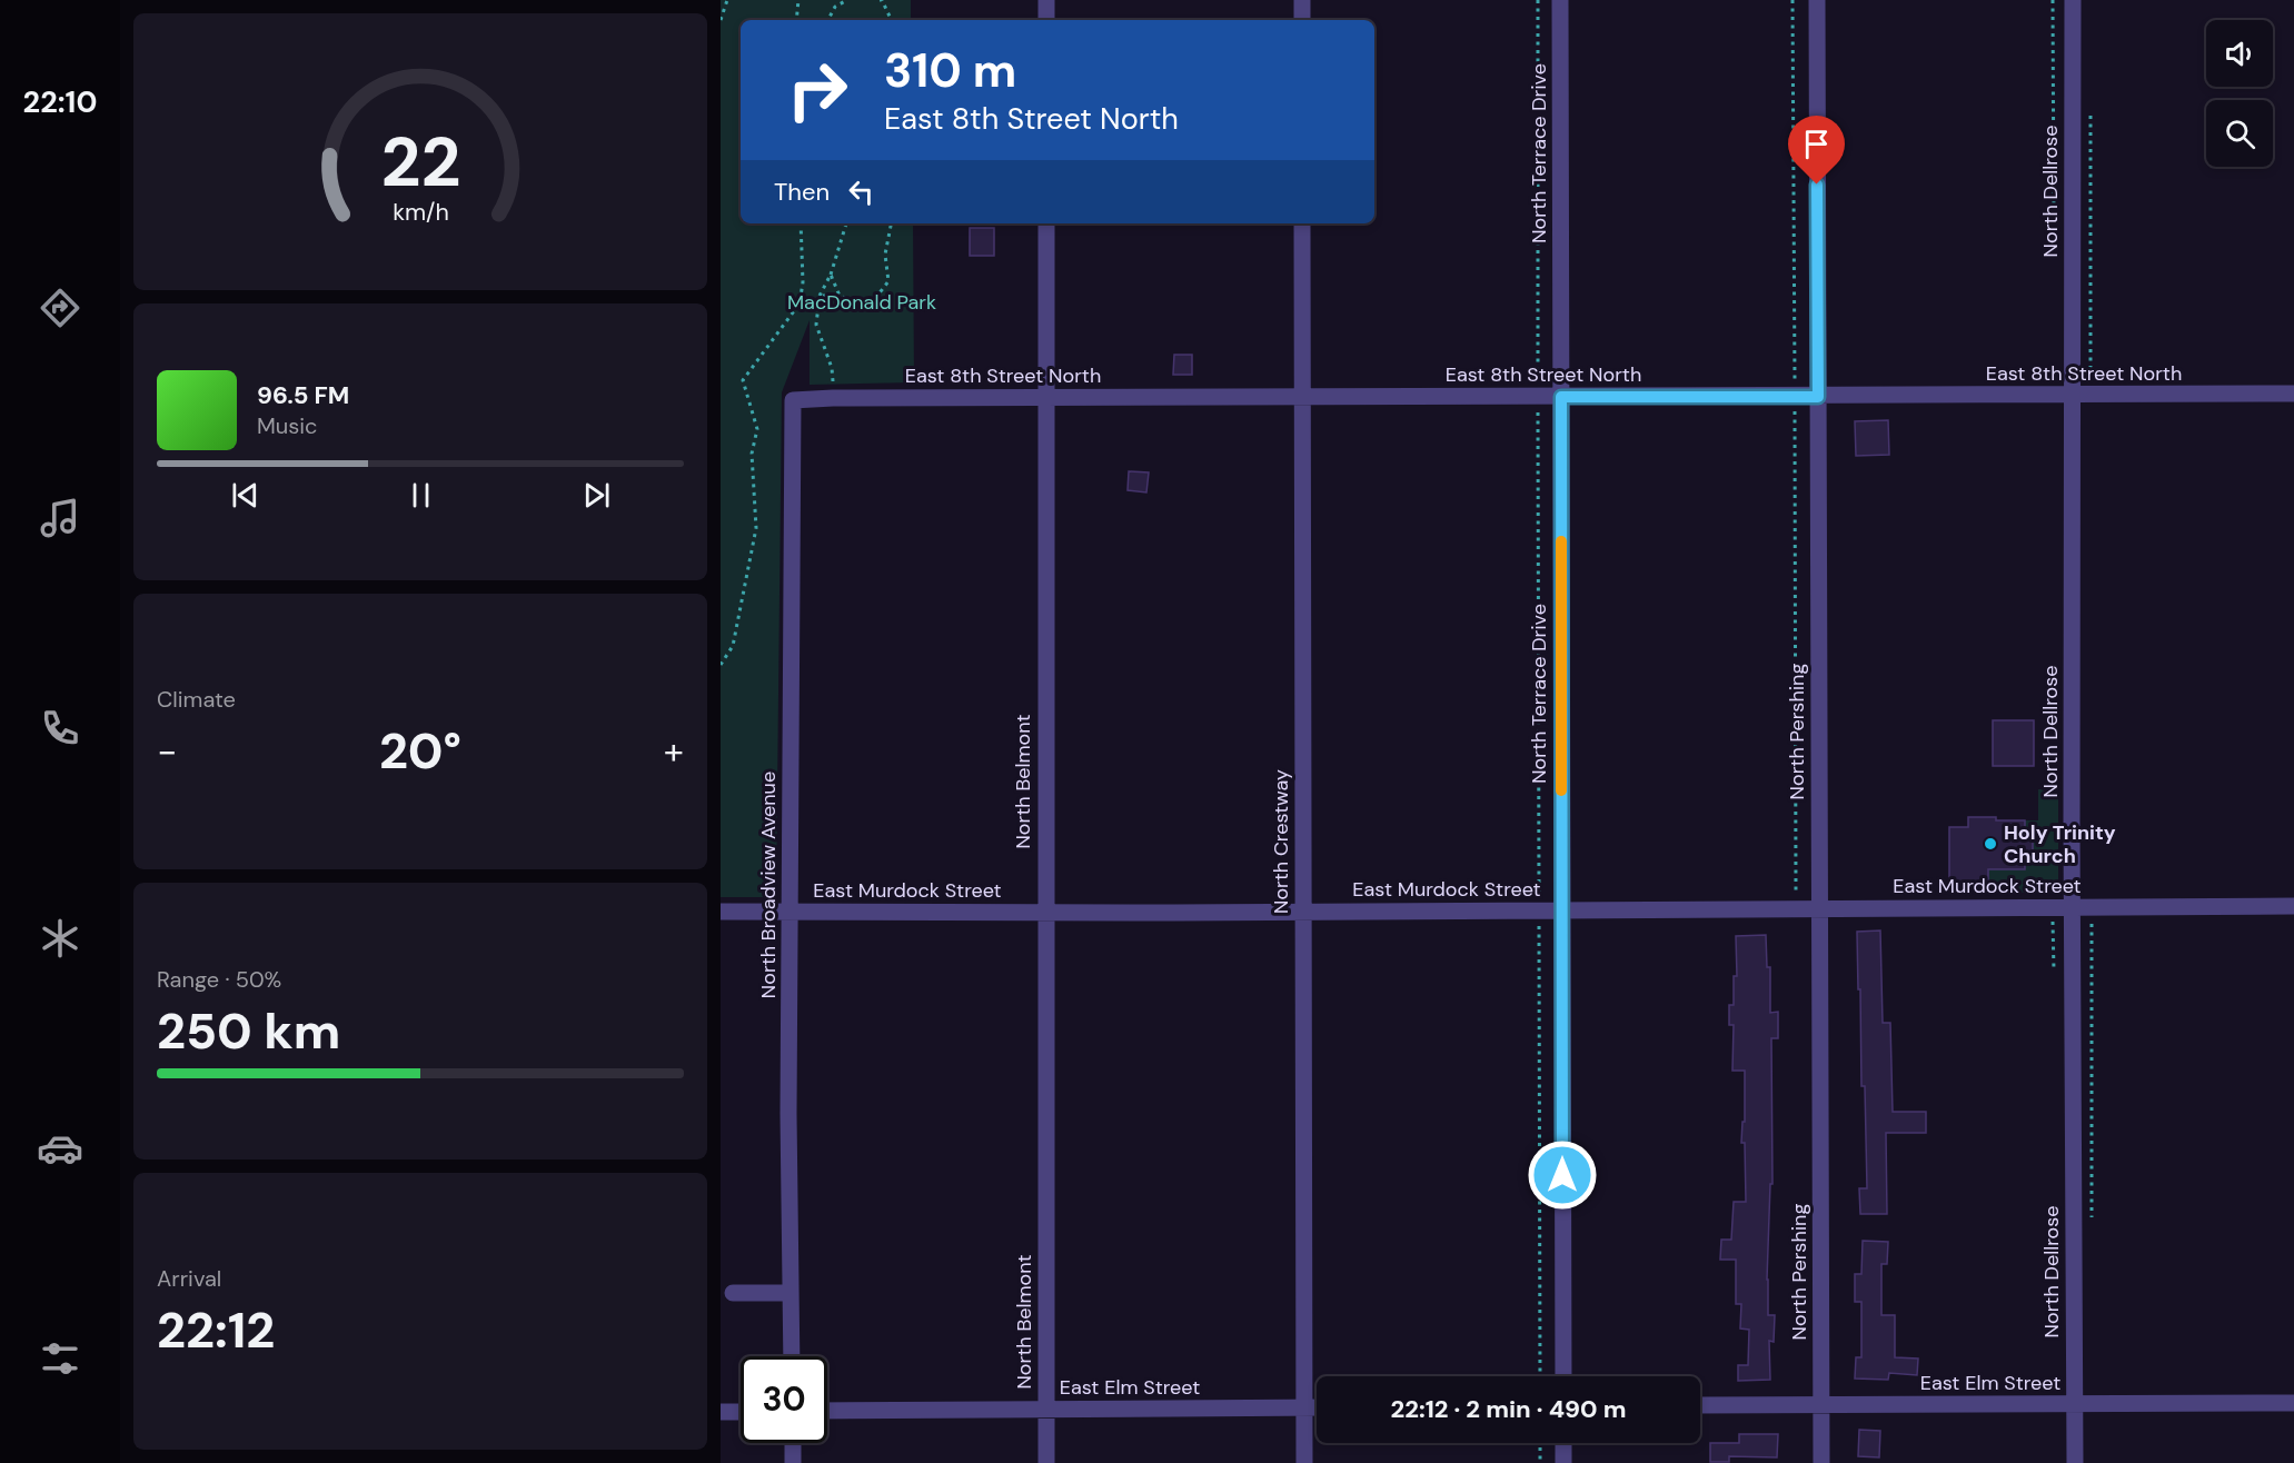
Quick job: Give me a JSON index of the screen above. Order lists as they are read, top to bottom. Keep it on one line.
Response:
{"streets":{"street":["North Terrace Drive","North Dellrose","East 8th Street North","North Pershing","North Belmont","North Crestway","North Broadview Avenue","East Murdock Street","East Elm Street"]},"crossings":[["North Terrace Drive","East 8th Street North"],["North Terrace Drive","East Murdock Street"],["North Dellrose","East 8th Street North"],["North Dellrose","East Murdock Street"],["North Dellrose","East Elm Street"],["East 8th Street North","North Pershing"],["East 8th Street North","North Belmont"],["East 8th Street North","North Crestway"],["East 8th Street North","North Broadview Avenue"],["North Pershing","East Murdock Street"],["North Pershing","East Elm Street"],["North Belmont","East Murdock Street"],["North Belmont","East Elm Street"],["North Crestway","East Murdock Street"],["North Crestway","East Elm Street"],["North Broadview Avenue","East Murdock Street"]],"parks":["MacDonald Park"],"places":["Holy Trinity Church"],"page":{"tabs":"22:10","turn":["310 m","East 8th Street North"],"then":"Then","song":["96.5 FM","Music"],"tile":["Climate",["Range · 50%","250 km"],["Arrival","22:12"]],"heat":["−","20°","+"],"limit":"30","trip":"22:12 · 2 min · 490 m","gauge":["22","km/h"]}}
